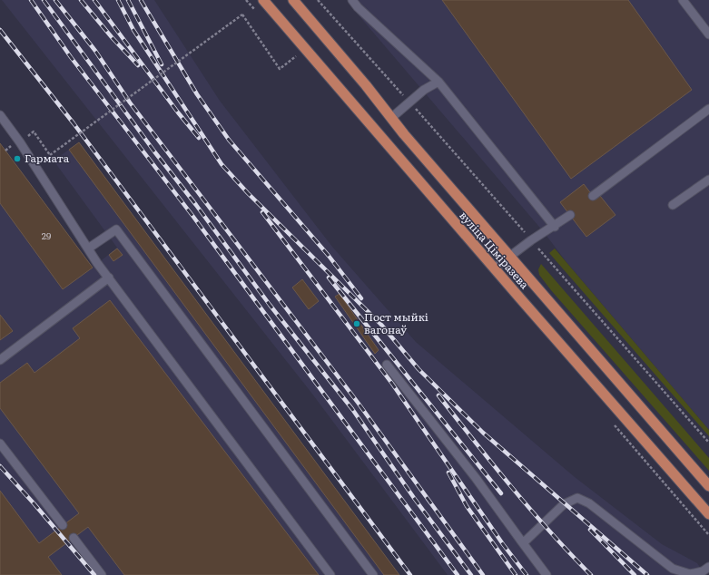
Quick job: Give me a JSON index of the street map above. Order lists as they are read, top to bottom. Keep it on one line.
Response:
{"streets":{"main road":["вуліца Ціміразева"]},"places":["Гармата","Пост мыйкі вагонаў"],"house_numbers":["29"]}
